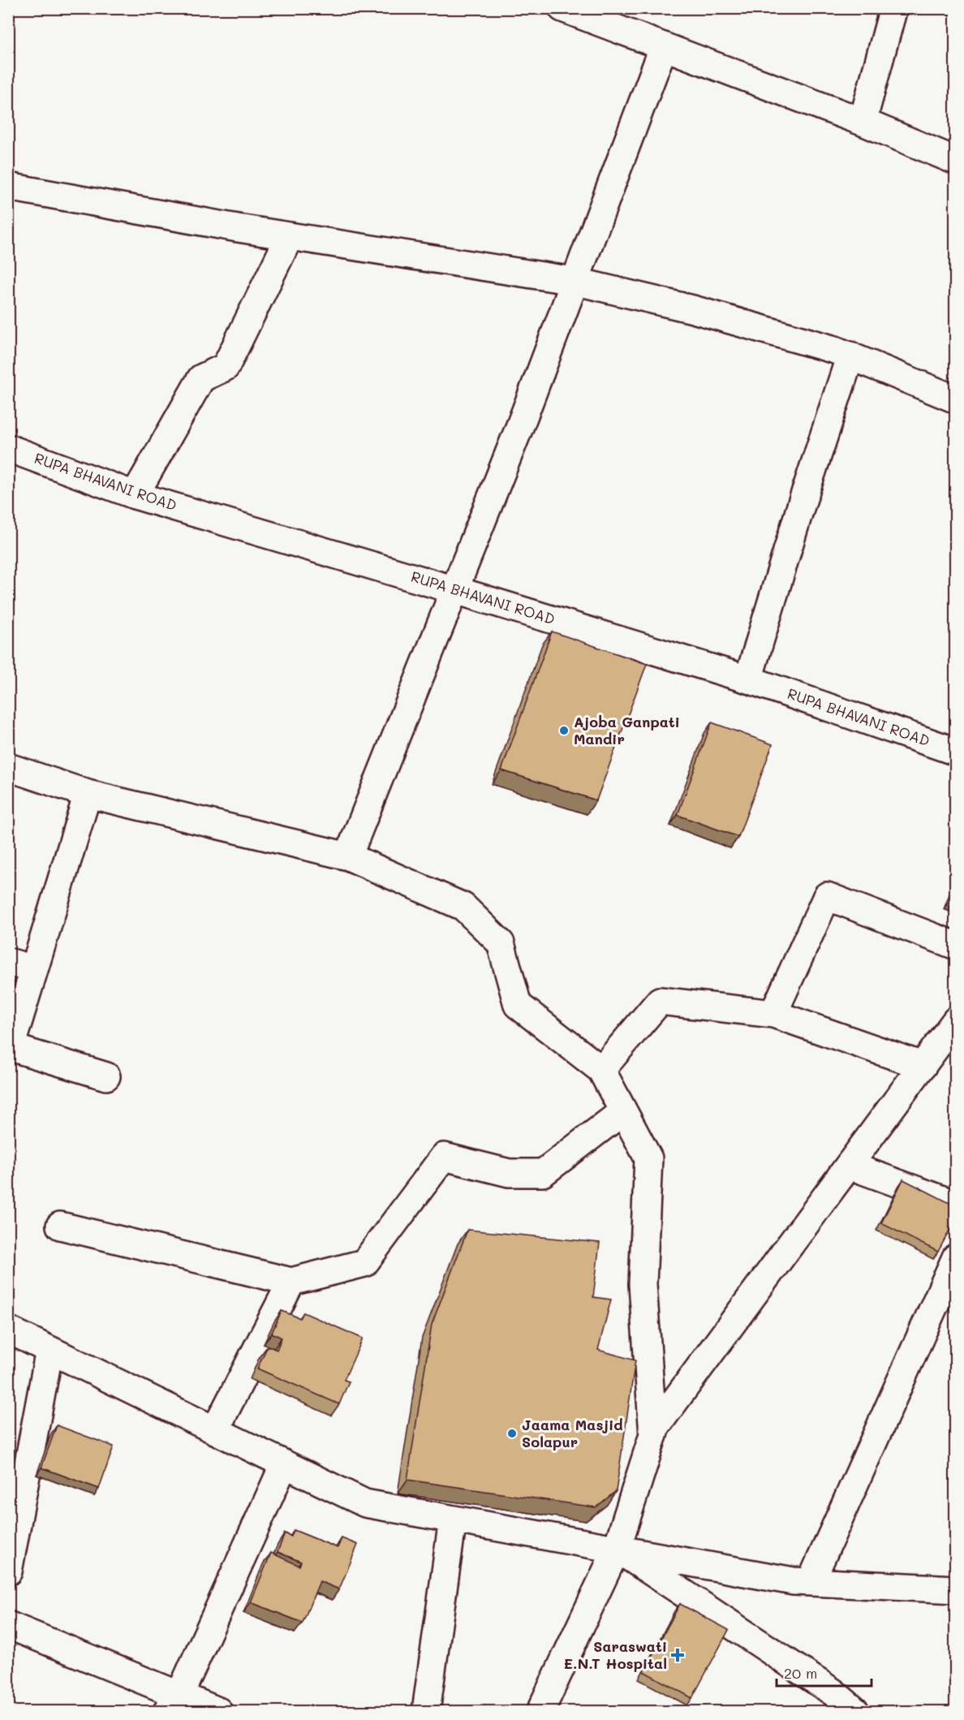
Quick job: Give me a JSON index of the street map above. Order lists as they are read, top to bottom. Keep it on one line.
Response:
{"streets":{"street":["RUPA BHAVANI ROAD"]},"places":{"other":["Ajoba Ganpati Mandir","Jaama Masjid Solapur"],"health":["Saraswati E.N.T Hospital"]},"scale_bar":"20 m"}
